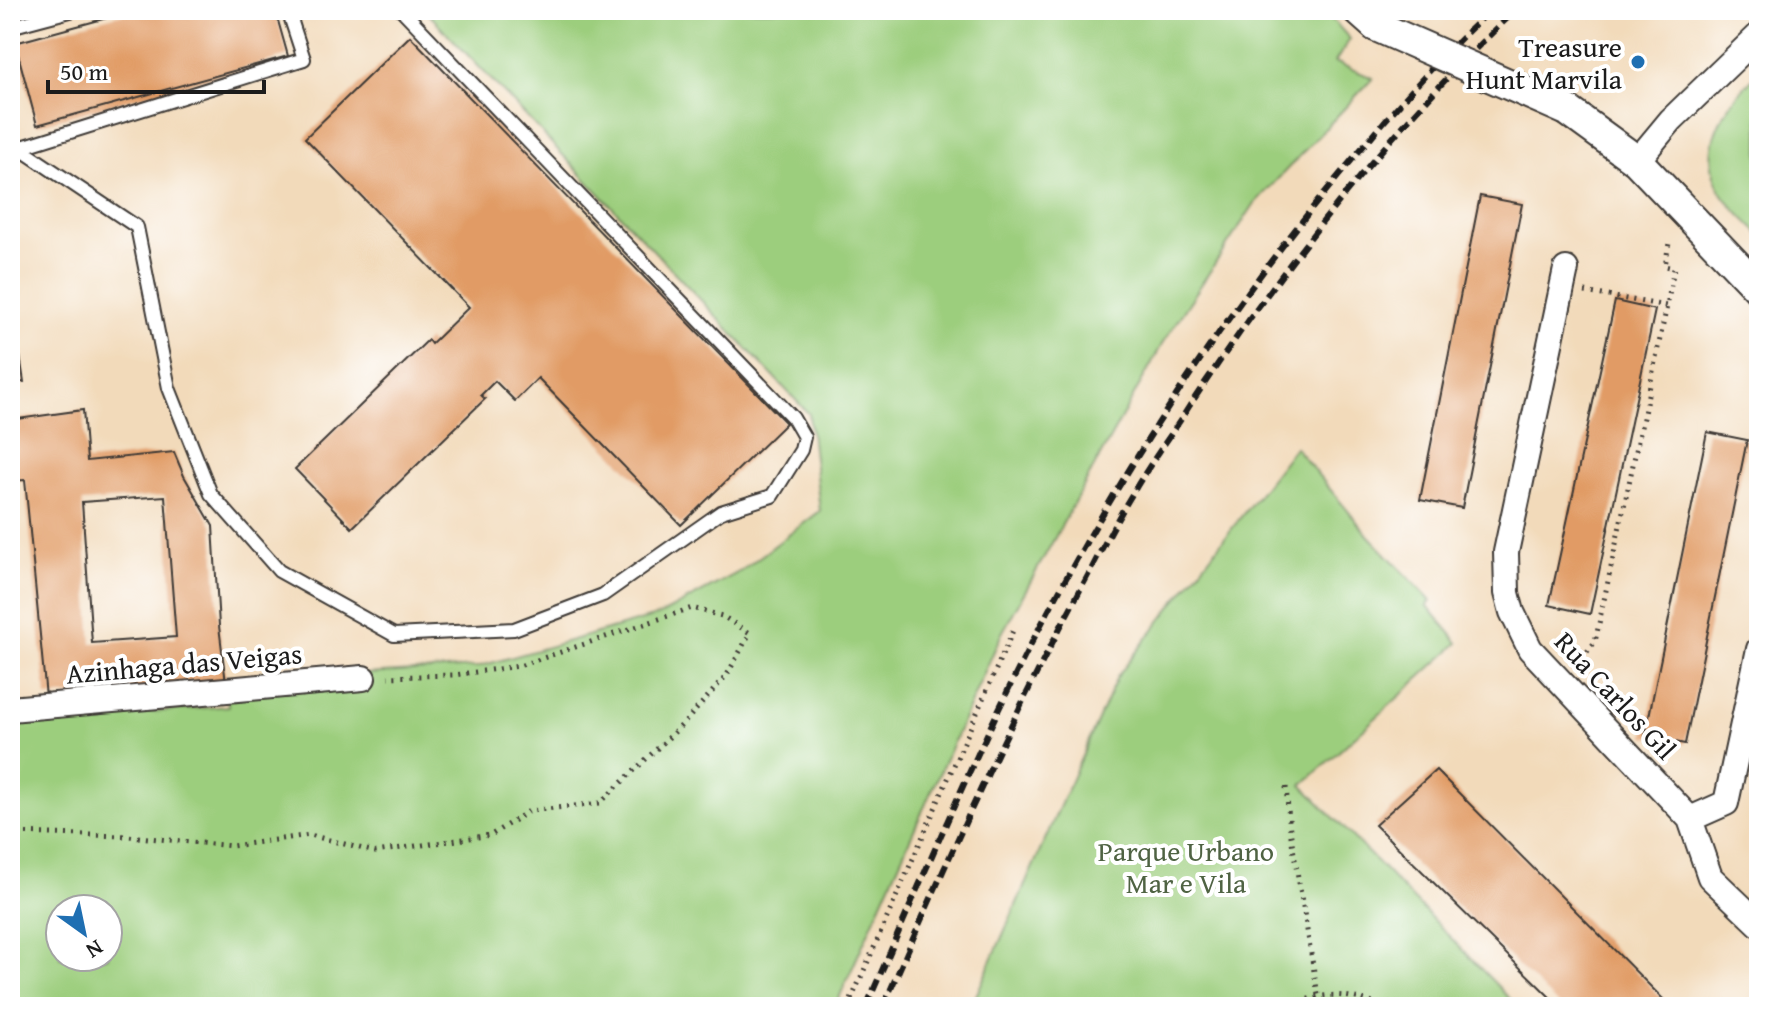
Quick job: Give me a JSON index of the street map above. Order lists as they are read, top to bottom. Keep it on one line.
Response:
{"streets":{"street":["Azinhaga das Veigas","Rua Carlos Gil"]},"parks":["Parque Urbano Mar e Vila"],"places":["Treasure Hunt Marvila"],"scale_bar":"50 m","north":"bottom right"}
